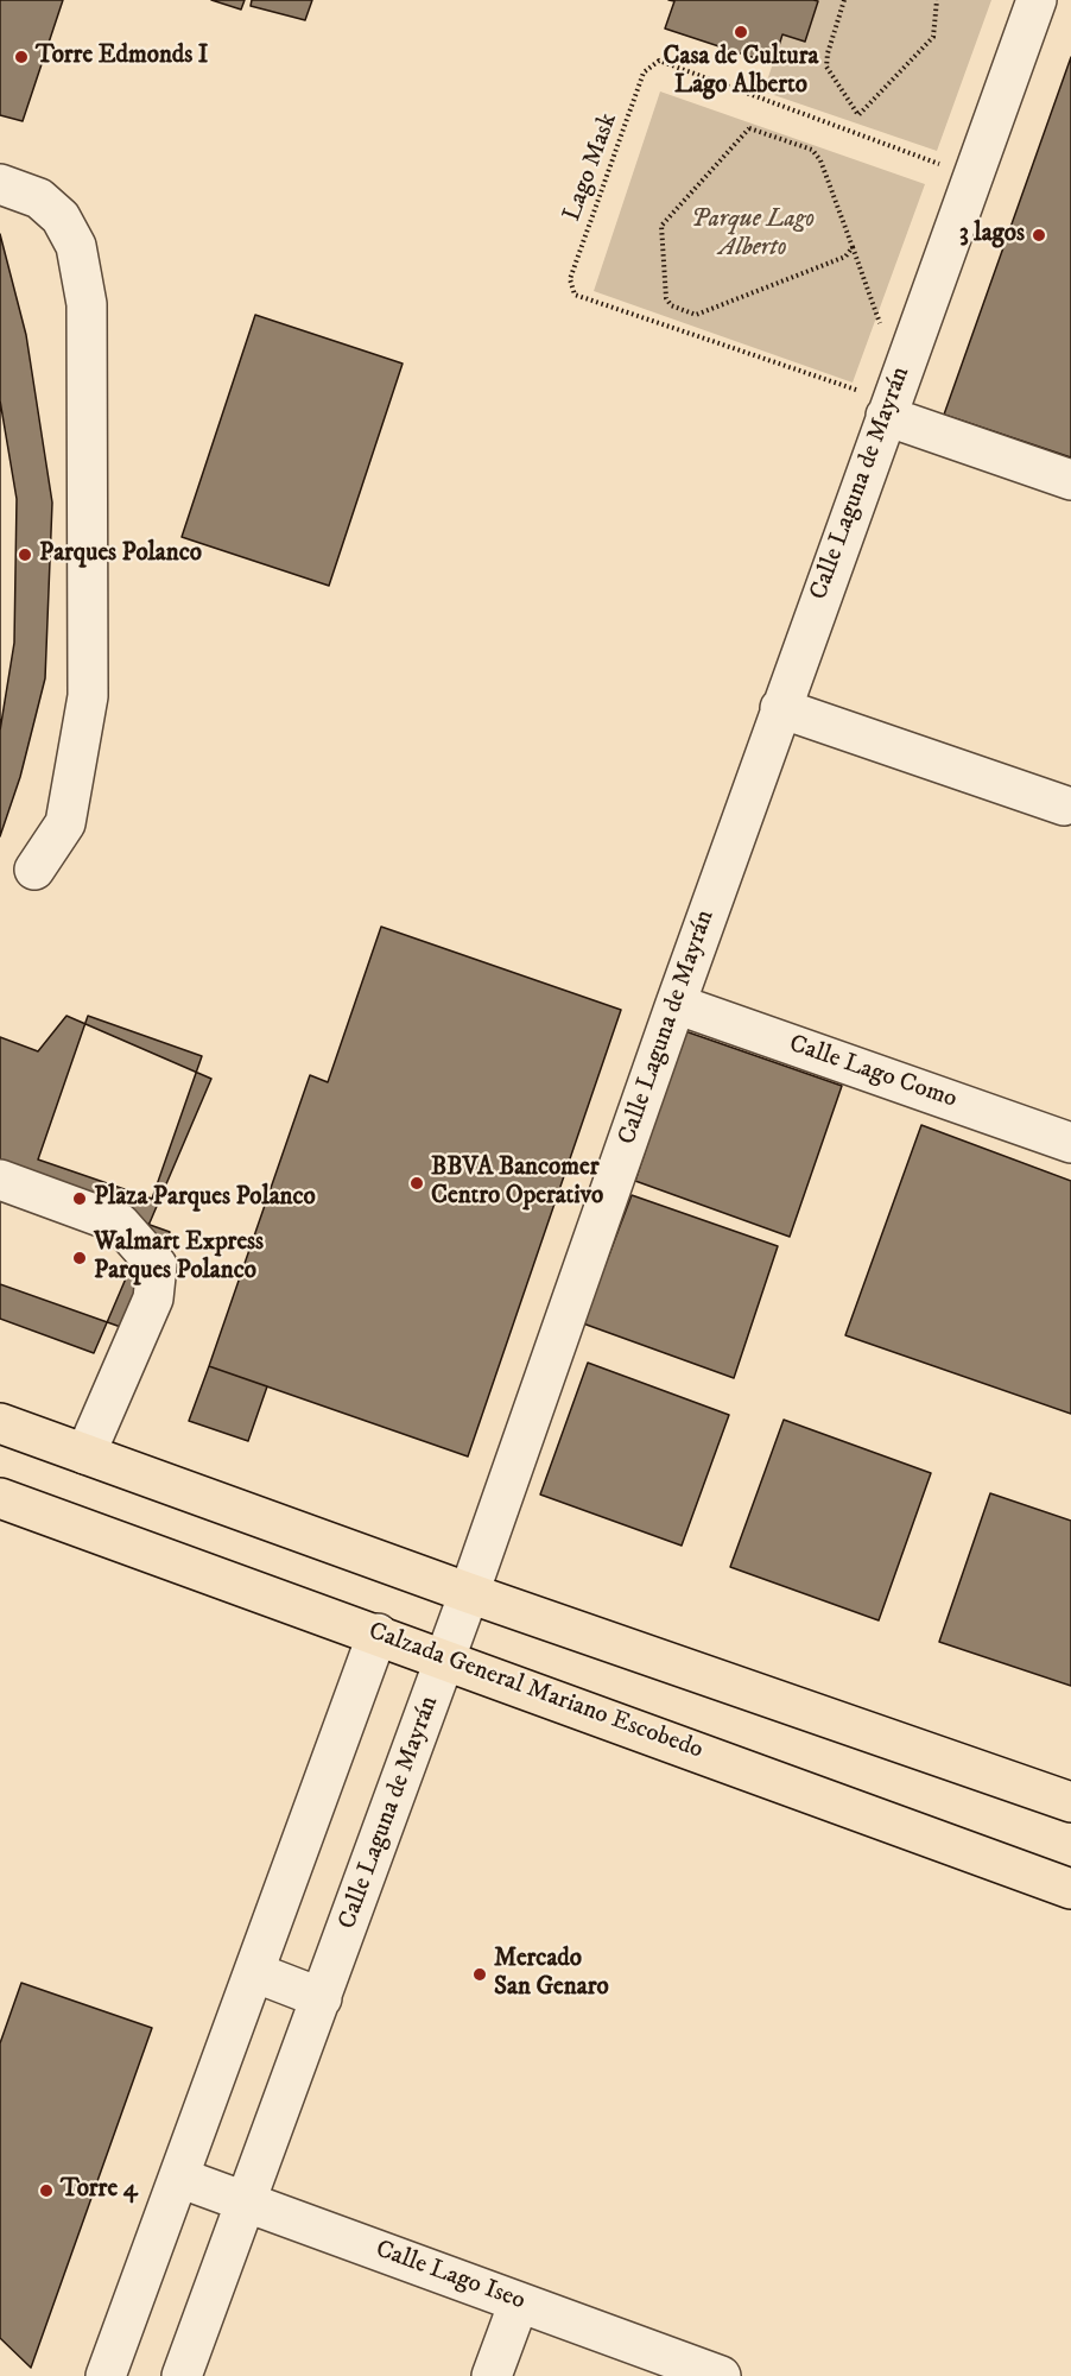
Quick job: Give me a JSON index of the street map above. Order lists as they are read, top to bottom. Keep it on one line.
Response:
{"streets":{"main road":["Calzada General Mariano Escobedo"],"street":["Calle Laguna de Mayrán","Calle Lago Como","Calle Lago Iseo"],"path":["Lago Mask"]},"crossings":[["Lago Mask","Calle Laguna de Mayrán"],["Calle Laguna de Mayrán","Calle Lago Como"],["Calle Laguna de Mayrán","Calzada General Mariano Escobedo"],["Calle Laguna de Mayrán","Calle Lago Iseo"]],"parks":["Parque Lago Alberto"],"places":["Casa de Cultura Lago Alberto","Torre Edmonds I","3 lagos","Parques Polanco","BBVA Bancomer Centro Operativo","Plaza Parques Polanco","Walmart Express Parques Polanco","Mercado San Genaro","Torre 4"]}
